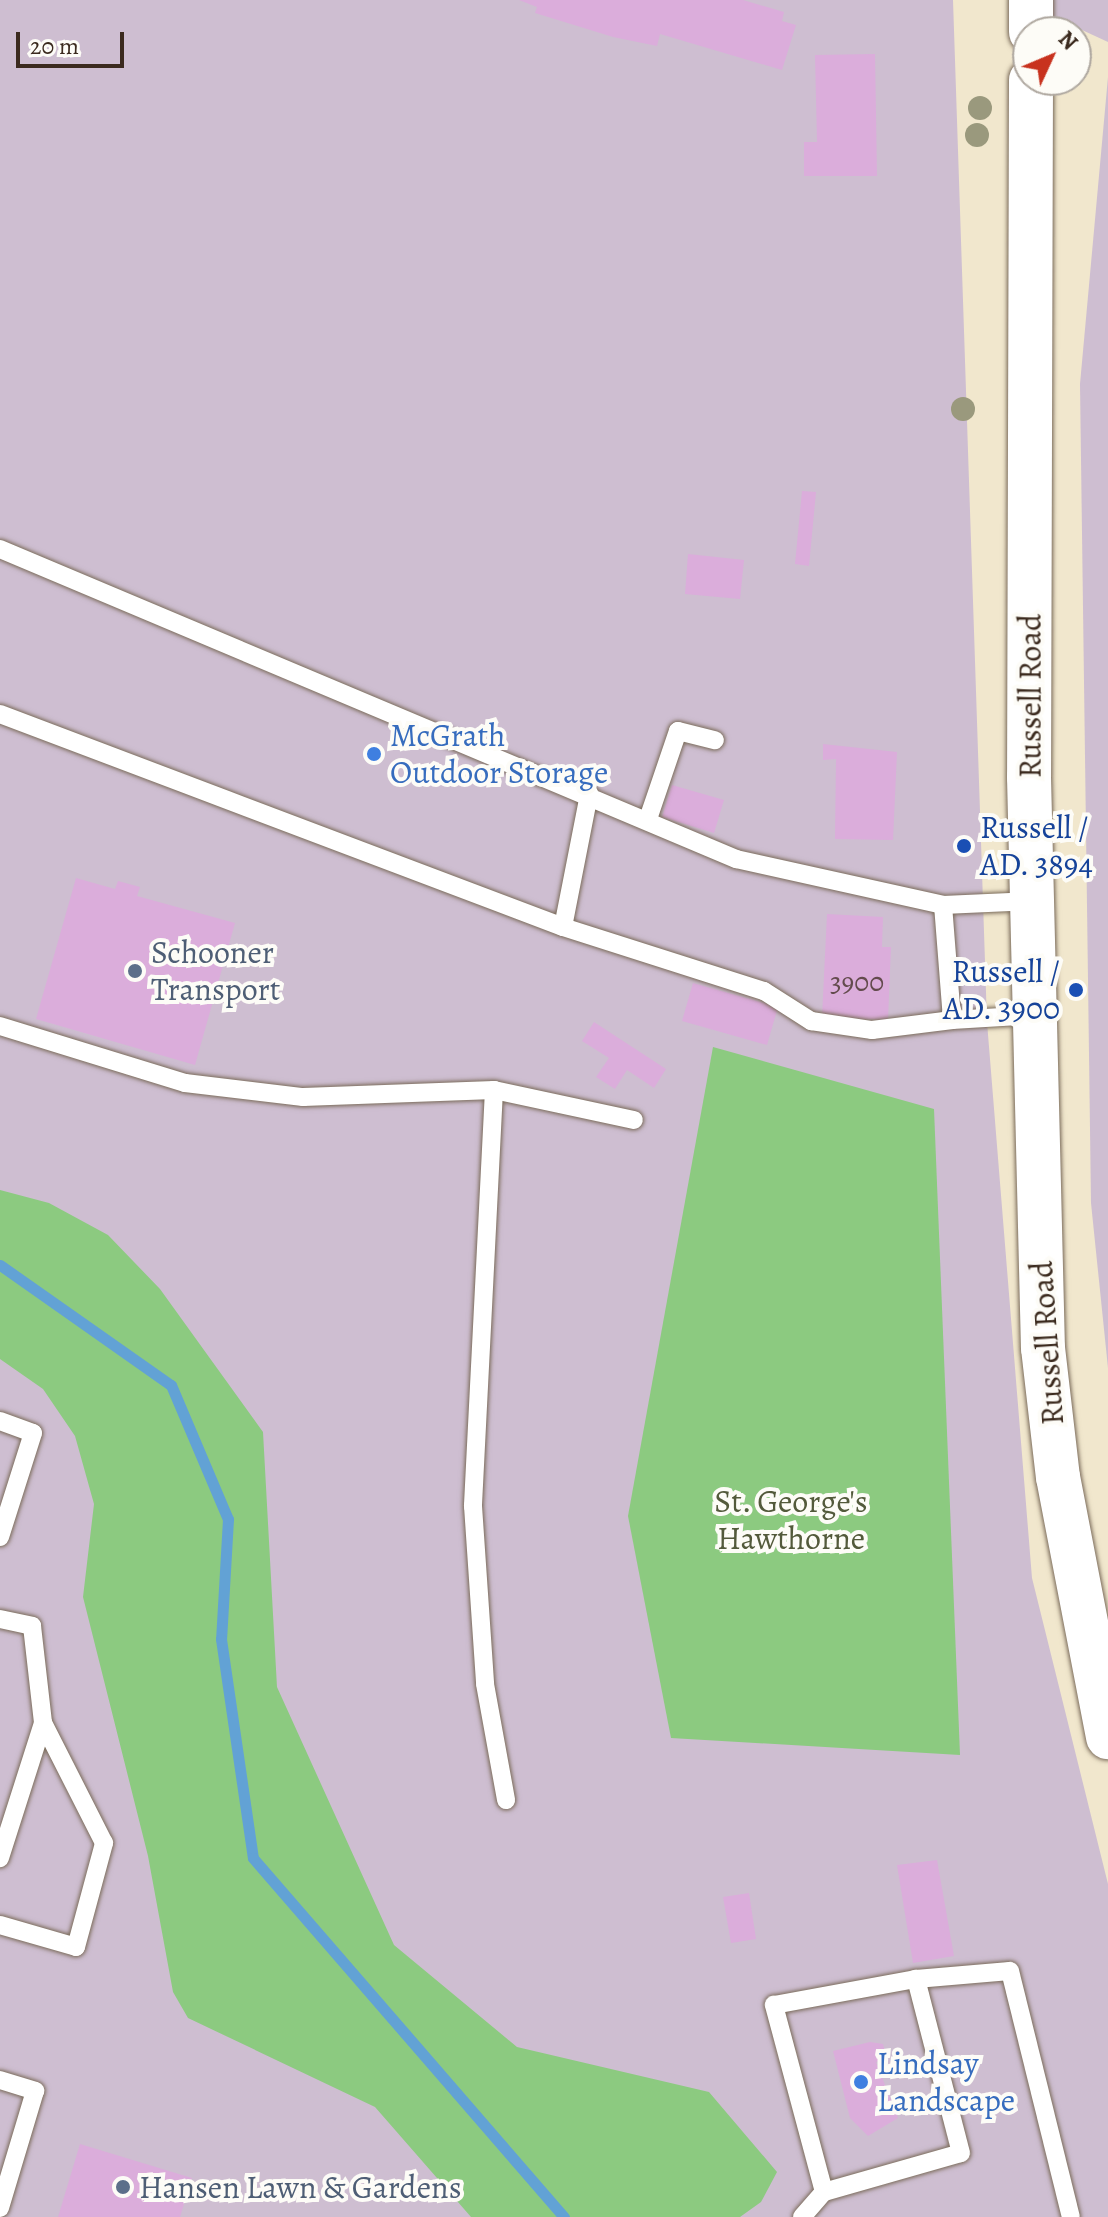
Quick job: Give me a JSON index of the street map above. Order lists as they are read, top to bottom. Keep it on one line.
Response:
{"streets":{"main road":["Russell Road"]},"parks":["St. George's Hawthorne"],"places":["McGrath Outdoor Storage","Russell / AD. 3894","Schooner Transport","Russell / AD. 3900","Lindsay Landscape","Hansen Lawn & Gardens"],"house_numbers":["3900"],"scale_bar":"20 m","north":"top right"}
